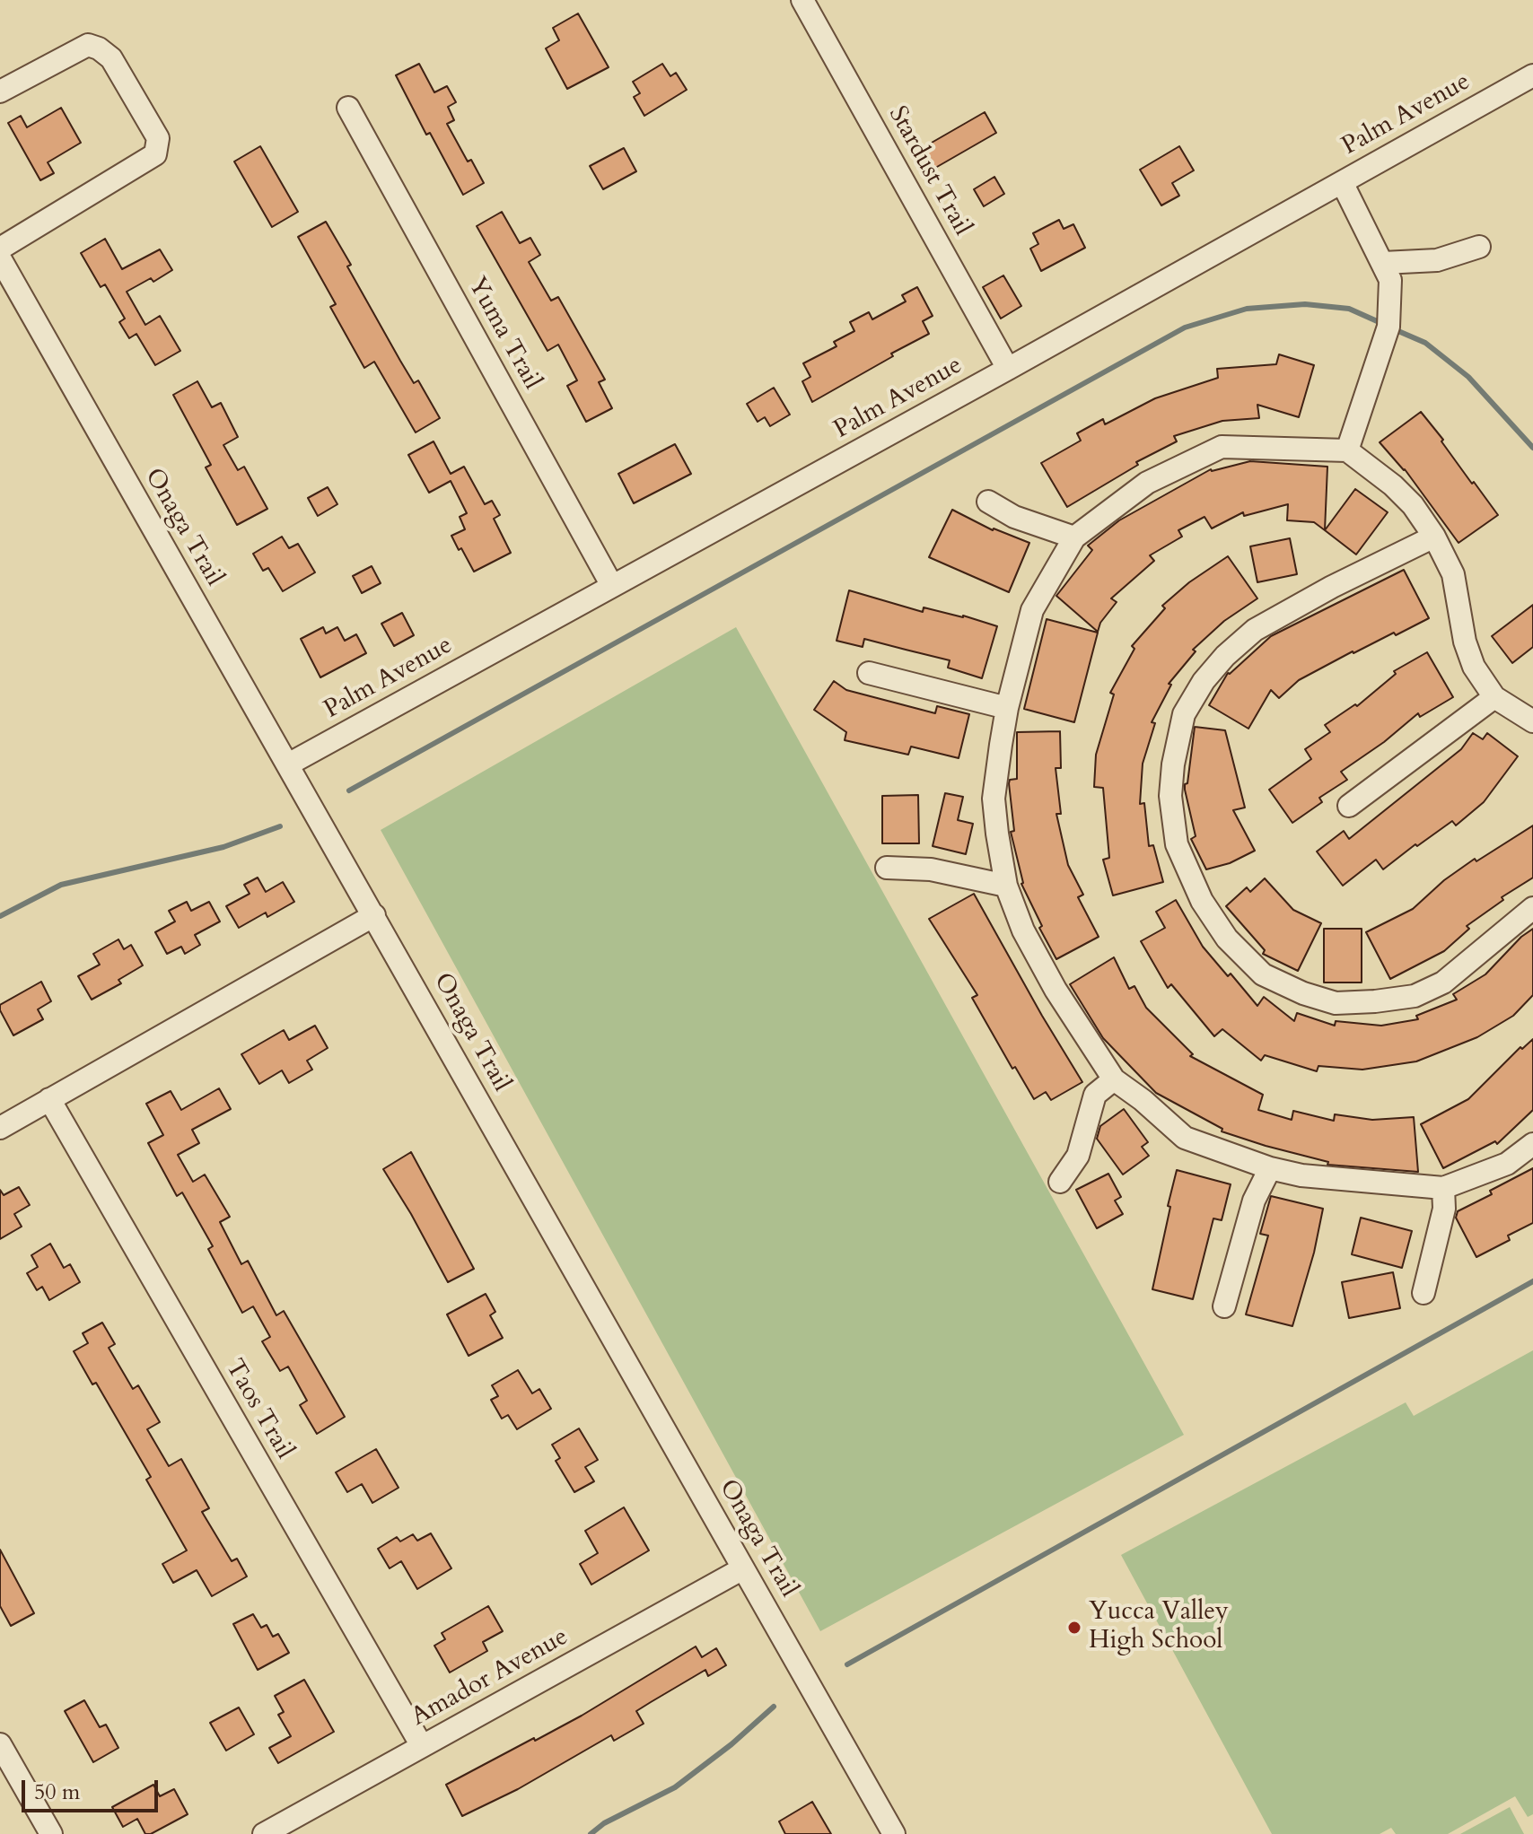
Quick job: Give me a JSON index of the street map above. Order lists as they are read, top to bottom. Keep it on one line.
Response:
{"streets":{"street":["Palm Avenue","Stardust Trail","Yuma Trail","Onaga Trail","Taos Trail","Amador Avenue"]},"crossings":[["Palm Avenue","Stardust Trail"],["Palm Avenue","Yuma Trail"],["Palm Avenue","Onaga Trail"],["Onaga Trail","Amador Avenue"],["Taos Trail","Amador Avenue"]],"places":["Yucca Valley High School"],"scale_bar":"50 m"}
